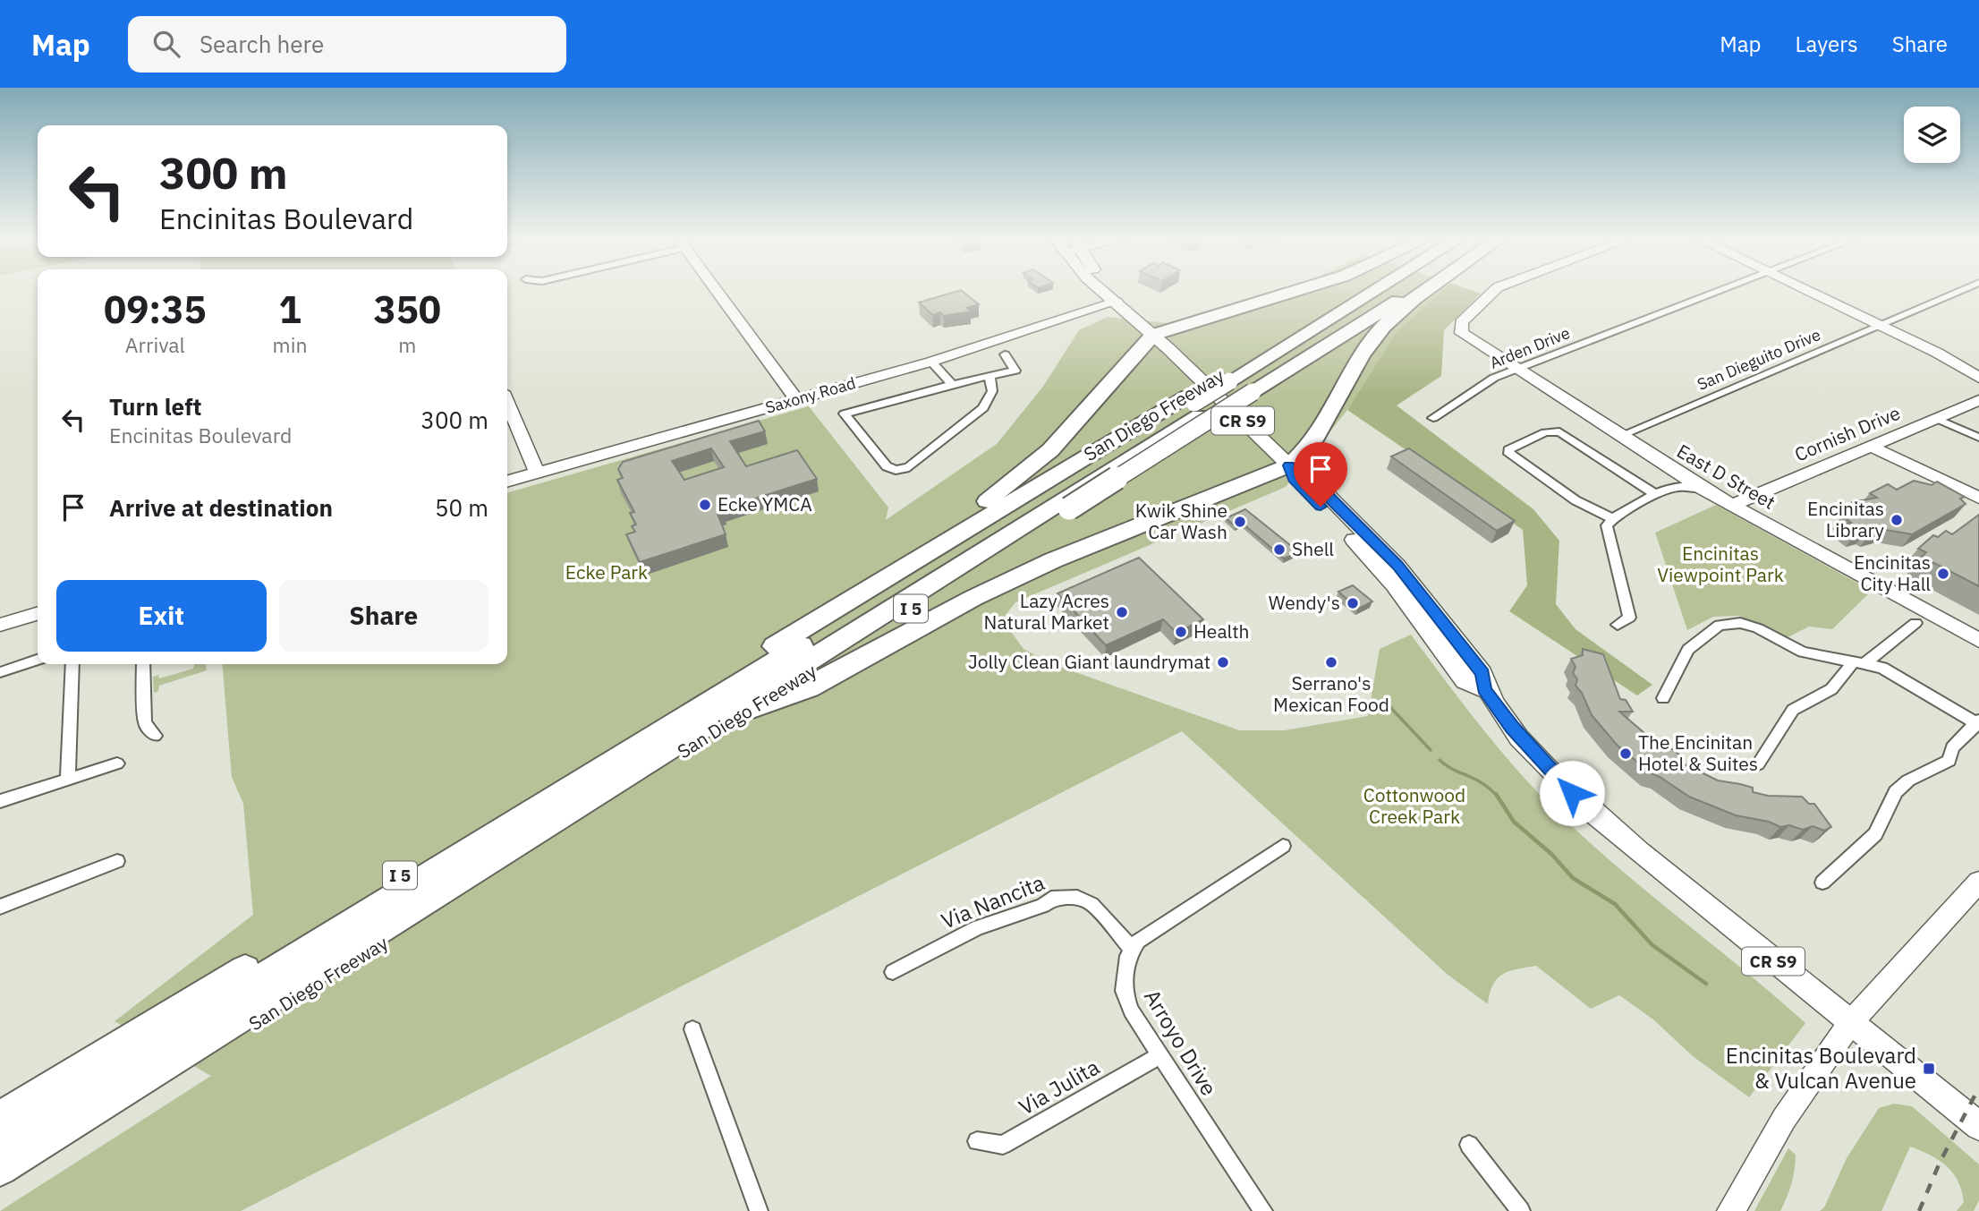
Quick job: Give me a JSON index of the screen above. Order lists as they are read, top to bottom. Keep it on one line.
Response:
{"streets":{"highway":["San Diego Freeway","I 5"],"main road":["CR S9"],"street":["Arden Drive","San Dieguito Drive","Saxony Road","Cornish Drive","East D Street","Via Nancita","Arroyo Drive","Via Julita"]},"crossings":[["Arden Drive","East D Street"],["San Dieguito Drive","East D Street"],["Saxony Road","CR S9"],["Cornish Drive","East D Street"],["Via Nancita","Arroyo Drive"],["Arroyo Drive","Via Julita"]],"parks":["Encinitas Viewpoint Park","Ecke Park","Cottonwood Creek Park"],"places":{"other":["Ecke YMCA","Encinitas Library","Kwik Shine Car Wash","Shell","Encinitas City Hall","Wendy's","Lazy Acres Natural Market","Health","Jolly Clean Giant laundrymat","Serrano's Mexican Food","The Encinitan Hotel & Suites"],"transit":["Encinitas Boulevard & Vulcan Avenue"]},"page":{"header":"Map","search":"Search here","nav":["Map","Layers","Share"],"turn":["300 m","Encinitas Boulevard"],"eta":["09:35","Arrival","1","min","350","m"],"list":[{"name":"Turn left","note":"Encinitas Boulevard","value":"300 m"},{"name":"Arrive at destination","value":"50 m"}],"buttons":["Exit","Share"]}}
